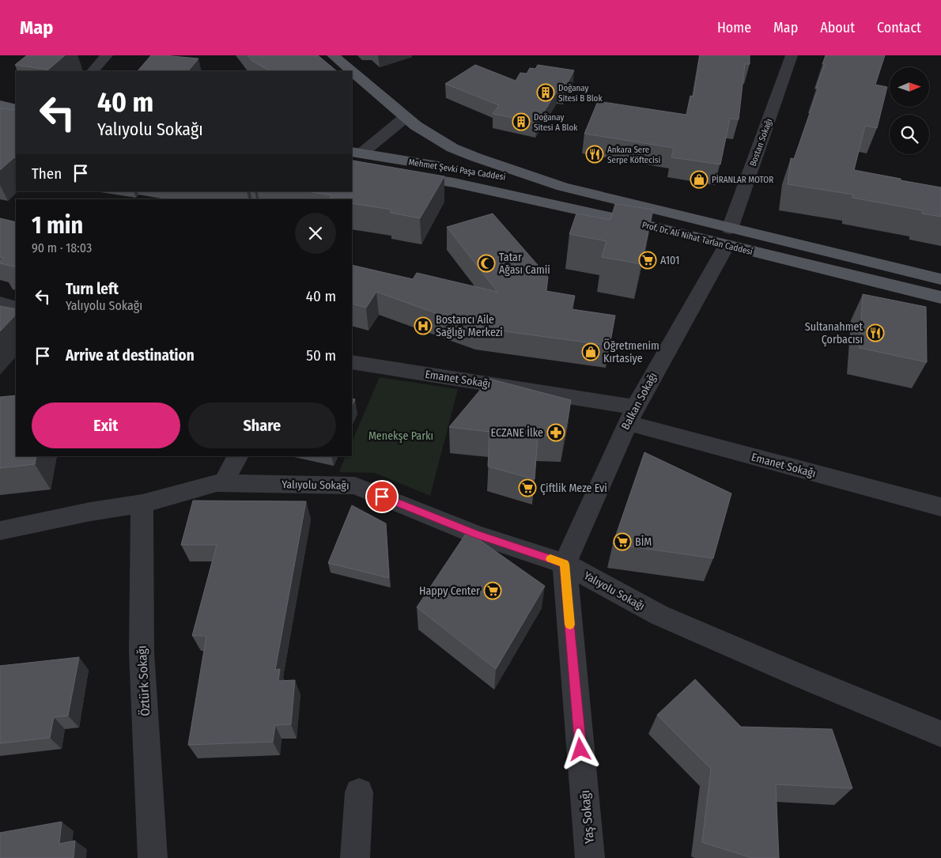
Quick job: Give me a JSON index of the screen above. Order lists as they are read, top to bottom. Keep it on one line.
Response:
{"streets":{"main road":["Mehmet Şevki Paşa Caddesi","Prof. Dr. Ali Nihat Tarlan Caddesi"],"street":["Bostan Sokağı","Emanet Sokağı","Balkan Sokağı","Yalıyolu Sokağı","Öztürk Sokağı","Yaş Sokağı"]},"crossings":[["Bostan Sokağı","Prof. Dr. Ali Nihat Tarlan Caddesi"],["Bostan Sokağı","Balkan Sokağı"],["Mehmet Şevki Paşa Caddesi","Prof. Dr. Ali Nihat Tarlan Caddesi"],["Prof. Dr. Ali Nihat Tarlan Caddesi","Balkan Sokağı"],["Emanet Sokağı","Balkan Sokağı"],["Balkan Sokağı","Yalıyolu Sokağı"],["Balkan Sokağı","Yaş Sokağı"],["Yalıyolu Sokağı","Öztürk Sokağı"],["Yalıyolu Sokağı","Yaş Sokağı"]],"parks":["Menekşe Parkı"],"places":{"building":["Doğanay Sitesi B Blok","Doğanay Sitesi A Blok"],"restaurant":["Ankara Sere Serpe Köftecisi","Sultanahmet Çorbacısı"],"shop":["PİRANLAR MOTOR","Öğretmenim Kırtasiye"],"supermarket":["A101","Çiftlik Meze Evi","BİM","Happy Center"],"mosque":["Tatar Ağası Camii"],"hospital":["Bostancı Aile Sağlığı Merkezi"],"pharmacy":["ECZANE İlke"]},"north":"right","page":{"header":"Map","nav":["Home","Map","About","Contact"],"turn":["40 m","Yalıyolu Sokağı"],"then":"Then","heading":["1 min","90 m · 18:03"],"list":[{"name":"Turn left","note":"Yalıyolu Sokağı","value":"40 m"},{"name":"Arrive at destination","value":"50 m"}],"buttons":["Exit","Share"]}}
